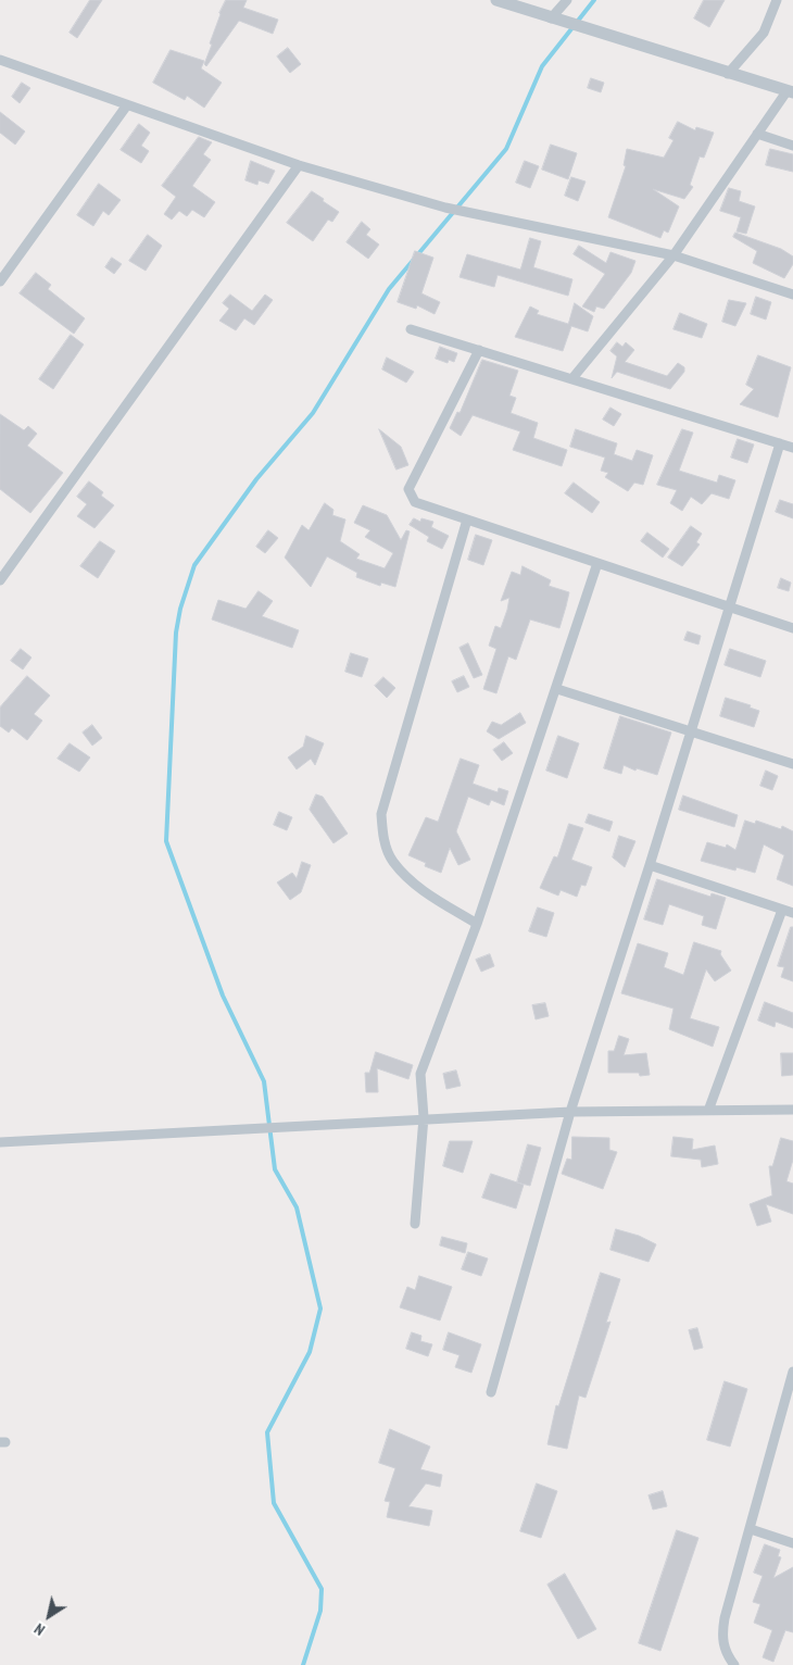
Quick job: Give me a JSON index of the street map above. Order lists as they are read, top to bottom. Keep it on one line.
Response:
{"north":"bottom left"}
